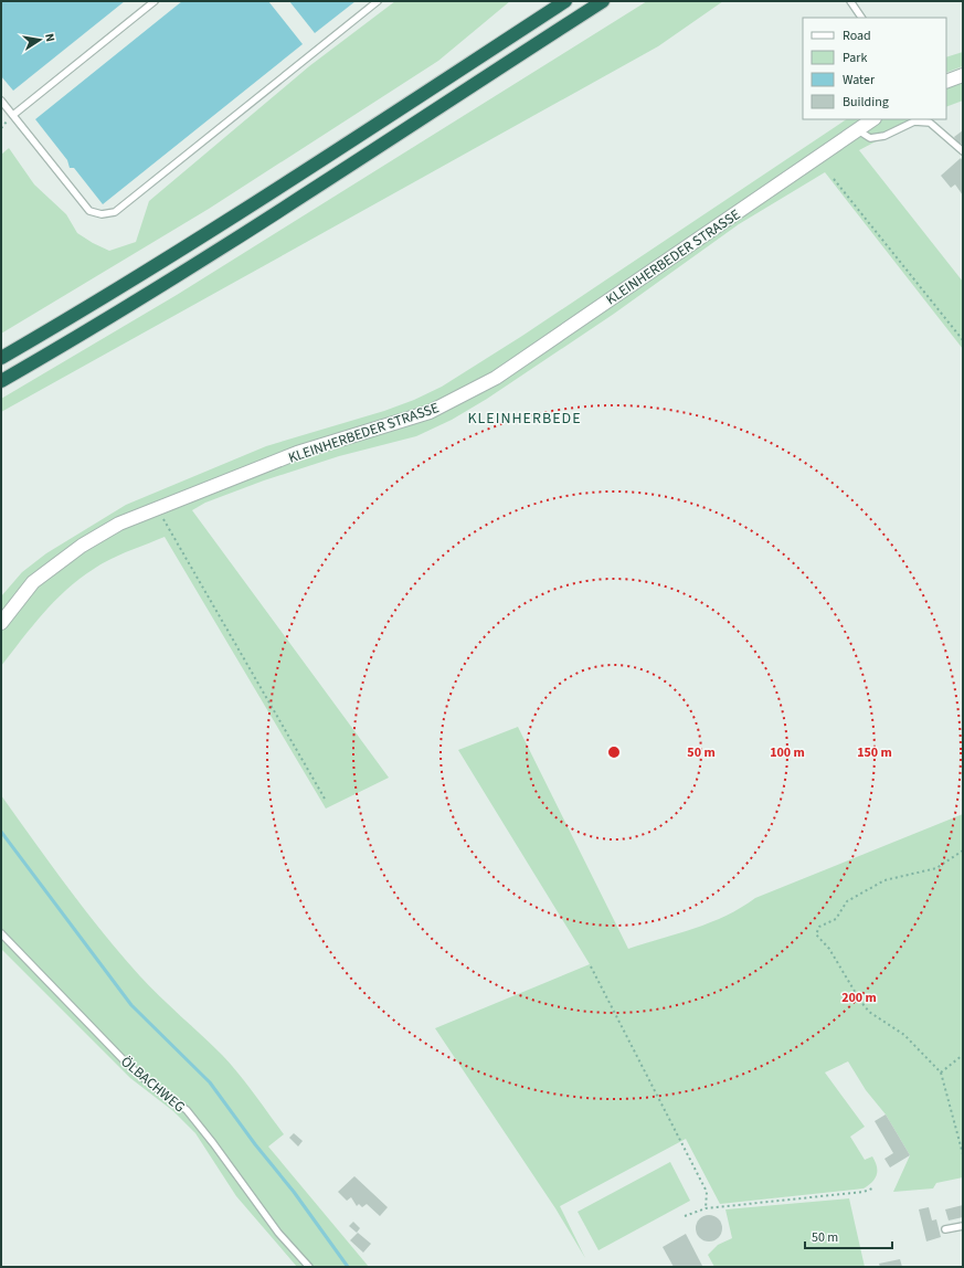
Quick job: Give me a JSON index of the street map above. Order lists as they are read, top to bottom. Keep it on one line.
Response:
{"streets":{"street":["KLEINHERBEDER STRASSE"],"lane":["ÖLBACHWEG"]},"districts":["KLEINHERBEDE"],"legend":["Road","Park","Water","Building"],"scale_bar":"50 m","north":"right","rings":["50 m","100 m","150 m","200 m"]}
